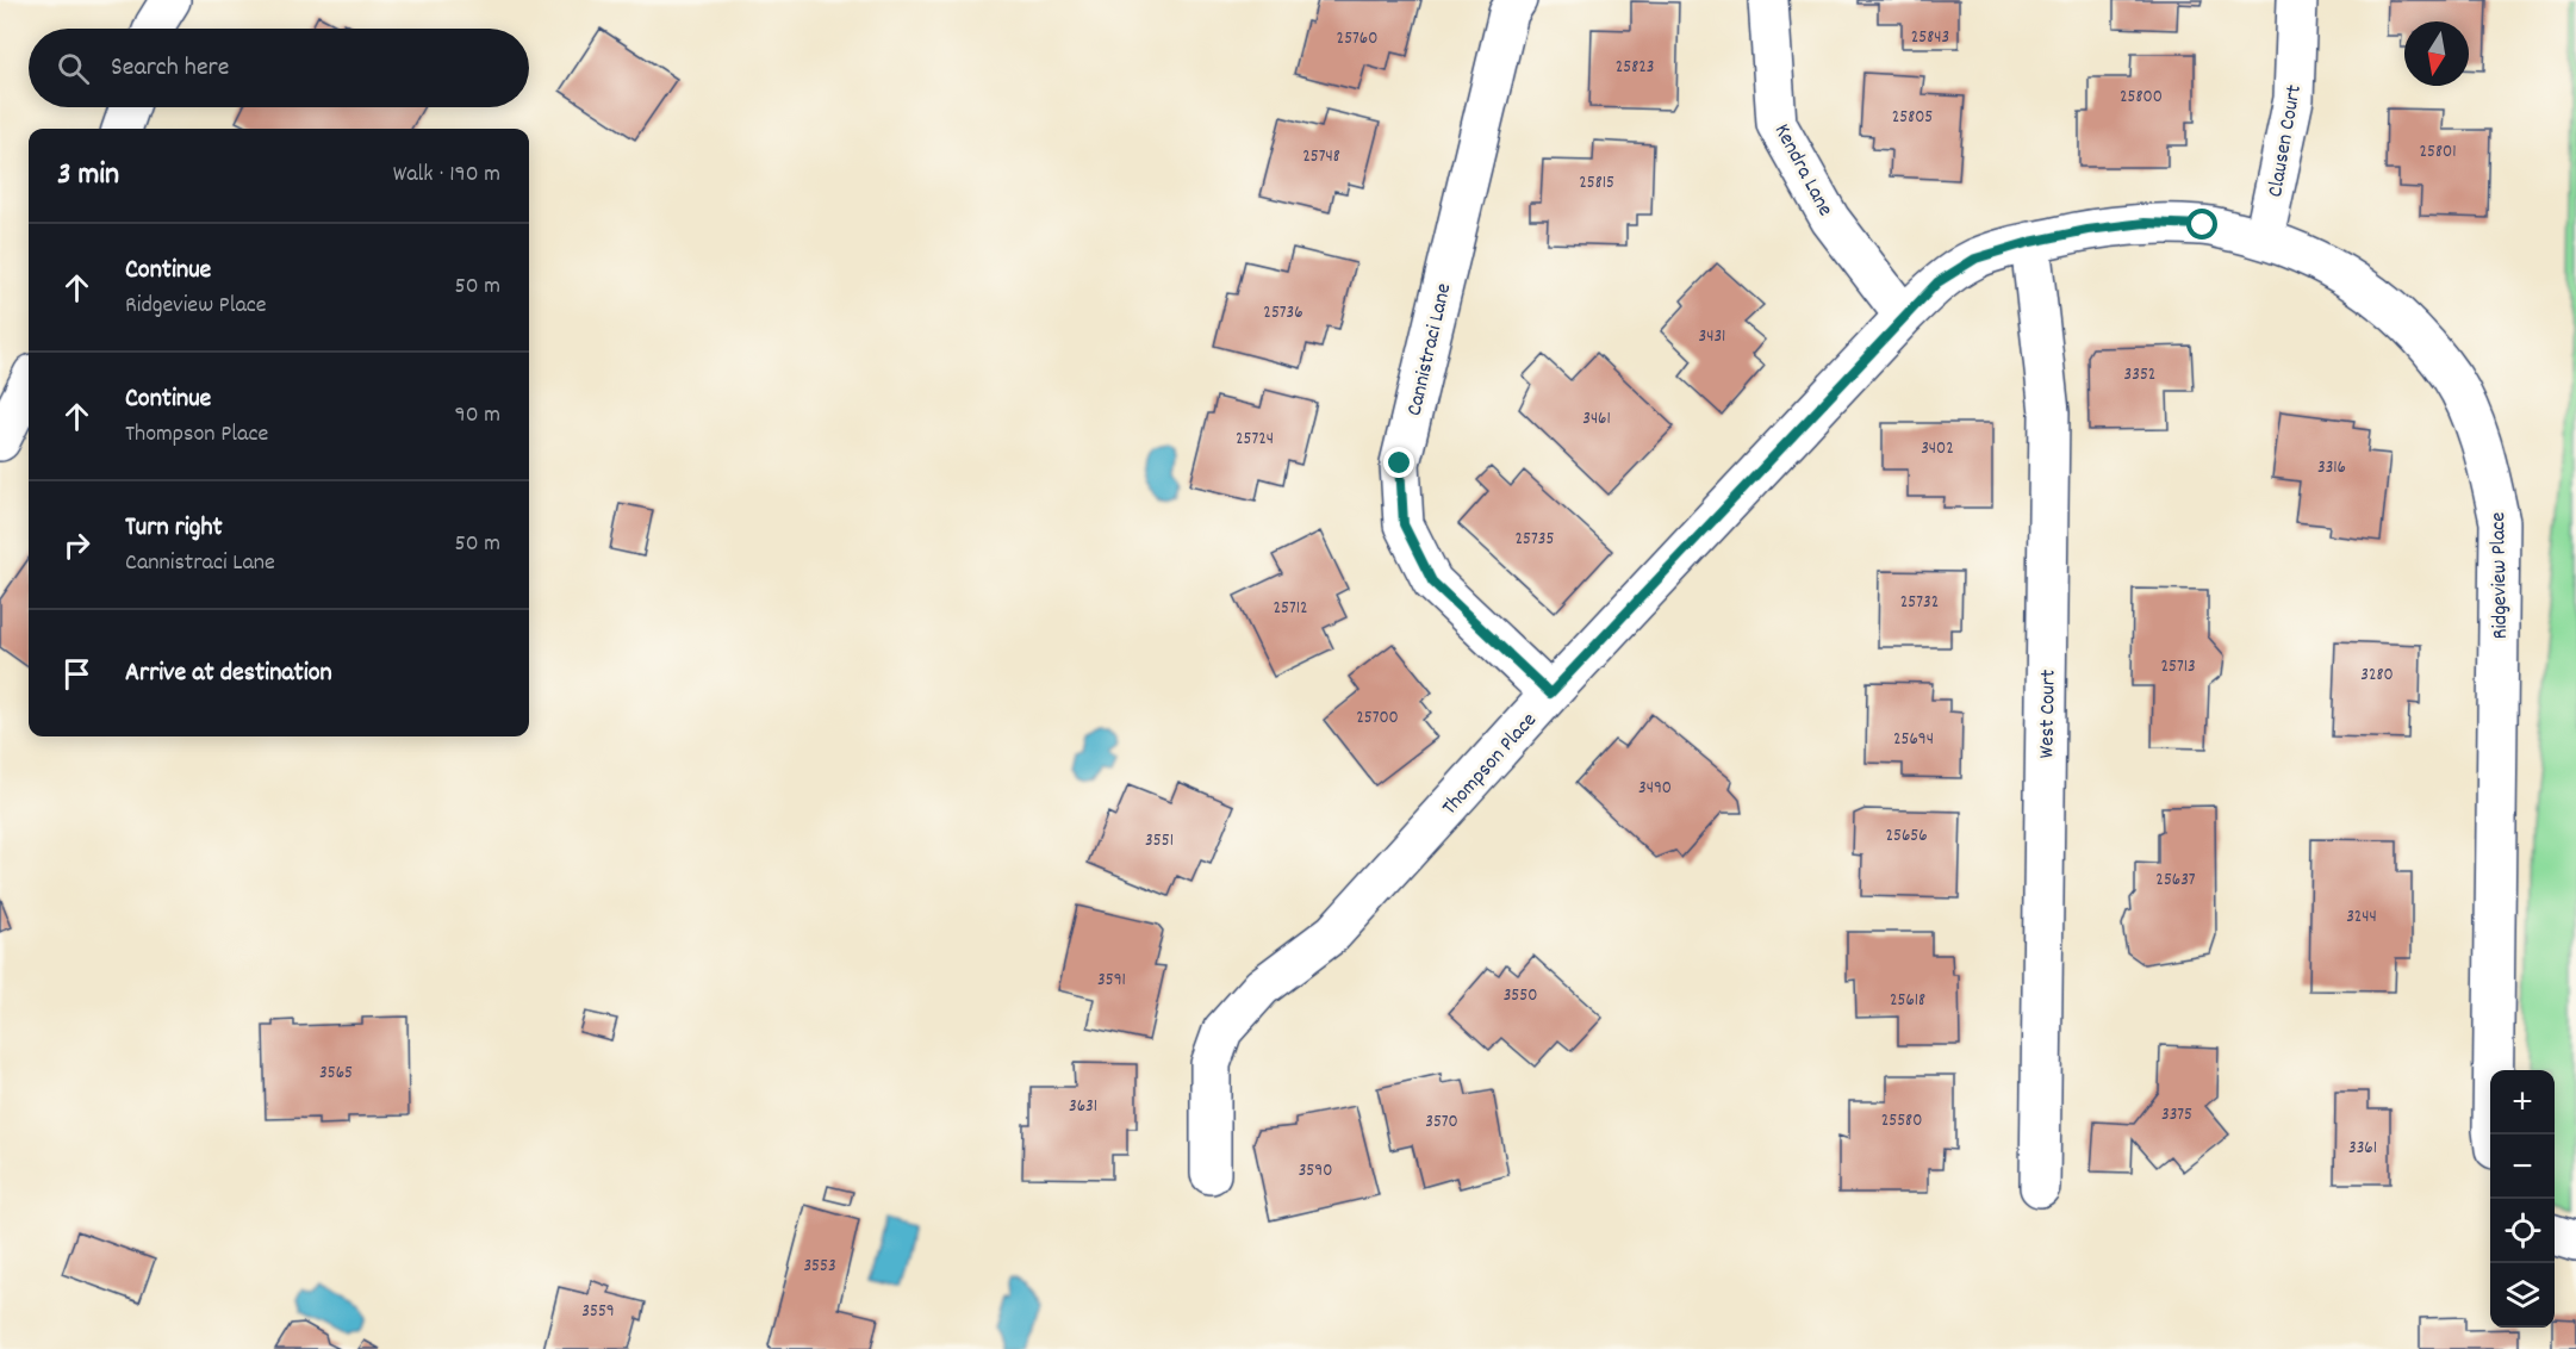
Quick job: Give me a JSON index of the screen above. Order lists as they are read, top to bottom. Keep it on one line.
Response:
{"streets":{"street":["Clausen Court","Kendra Lane","Cannistraci Lane","Ridgeview Place","West Court","Thompson Place"]},"crossings":[["Clausen Court","Ridgeview Place"],["Kendra Lane","Ridgeview Place"],["Kendra Lane","Thompson Place"],["Cannistraci Lane","Thompson Place"],["Ridgeview Place","West Court"],["Ridgeview Place","Thompson Place"]],"house_numbers":["25843","25760","25823","25800","25805","25801","25748","25815","25736","3431","3352","3461","25724","3402","3316","25735","25732","25712","25713","3280","25700","25694","3490","25656","3551","25637","3244","3591","3550","25618","3565","3631","3375","25580","3570","3361","3590","3553","3559"],"north":"bottom","page":{"search":"Search here","heading":["3 min","Walk · 190 m"],"list":[["Continue","Ridgeview Place","50 m"],["Continue","Thompson Place","90 m"],["Turn right","Cannistraci Lane","50 m"],"Arrive at destination"],"map_buttons":["+","−"]}}
